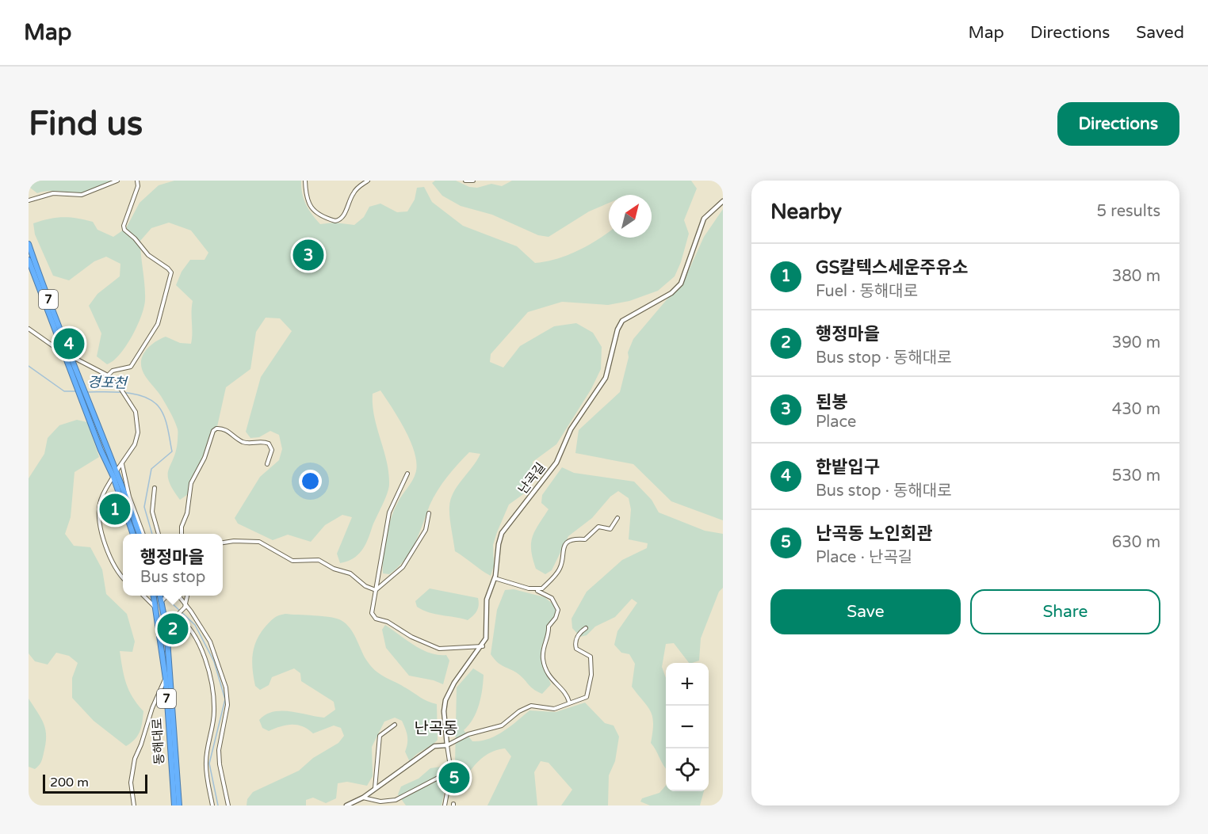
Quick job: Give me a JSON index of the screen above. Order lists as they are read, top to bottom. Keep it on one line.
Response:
{"streets":{"highway":["7","동해대로"],"street":["난곡길"]},"districts":["난곡동"],"water":["경포천"],"scale_bar":"200 m","north":"top right","page":{"header":"Map","nav":["Map","Directions","Saved"],"buttons":["Directions",["Save","Share"]],"title":"Find us","heading":["Nearby","5 results"],"pins":["3","4","1","2","5"],"list":[{"mark":"1","name":"GS칼텍스세운주유소","note":"Fuel · 동해대로","value":"380 m"},{"mark":"2","name":"행정마을","note":"Bus stop · 동해대로","value":"390 m"},{"mark":"3","name":"된봉","note":"Place","value":"430 m"},{"mark":"4","name":"한밭입구","note":"Bus stop · 동해대로","value":"530 m"},{"mark":"5","name":"난곡동 노인회관","note":"Place · 난곡길","value":"630 m"}],"popup":["행정마을","Bus stop"],"map_buttons":["+","−"],"scale":"200 m"}}
